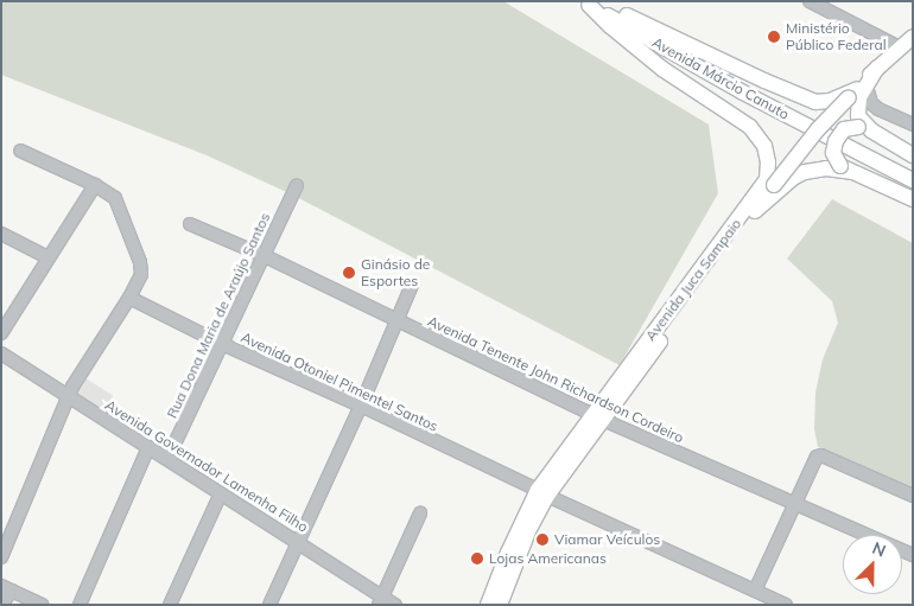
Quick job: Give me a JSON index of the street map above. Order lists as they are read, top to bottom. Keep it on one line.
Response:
{"streets":{"main road":["Avenida Márcio Canuto","Avenida Juca Sampaio"],"street":["Rua Dona Maria de Araújo Santos","Avenida Tenente John Richardson Cordeiro","Avenida Otoniel Pimentel Santos","Avenida Governador Lamenha Filho"]},"crossings":[["Avenida Márcio Canuto","Avenida Juca Sampaio"],["Avenida Juca Sampaio","Avenida Tenente John Richardson Cordeiro"],["Avenida Juca Sampaio","Avenida Otoniel Pimentel Santos"],["Rua Dona Maria de Araújo Santos","Avenida Tenente John Richardson Cordeiro"],["Rua Dona Maria de Araújo Santos","Avenida Otoniel Pimentel Santos"],["Rua Dona Maria de Araújo Santos","Avenida Governador Lamenha Filho"]],"places":["Ministério Público Federal","Ginásio de Esportes","Viamar Veículos","Lojas Americanas"],"north":"top right"}
